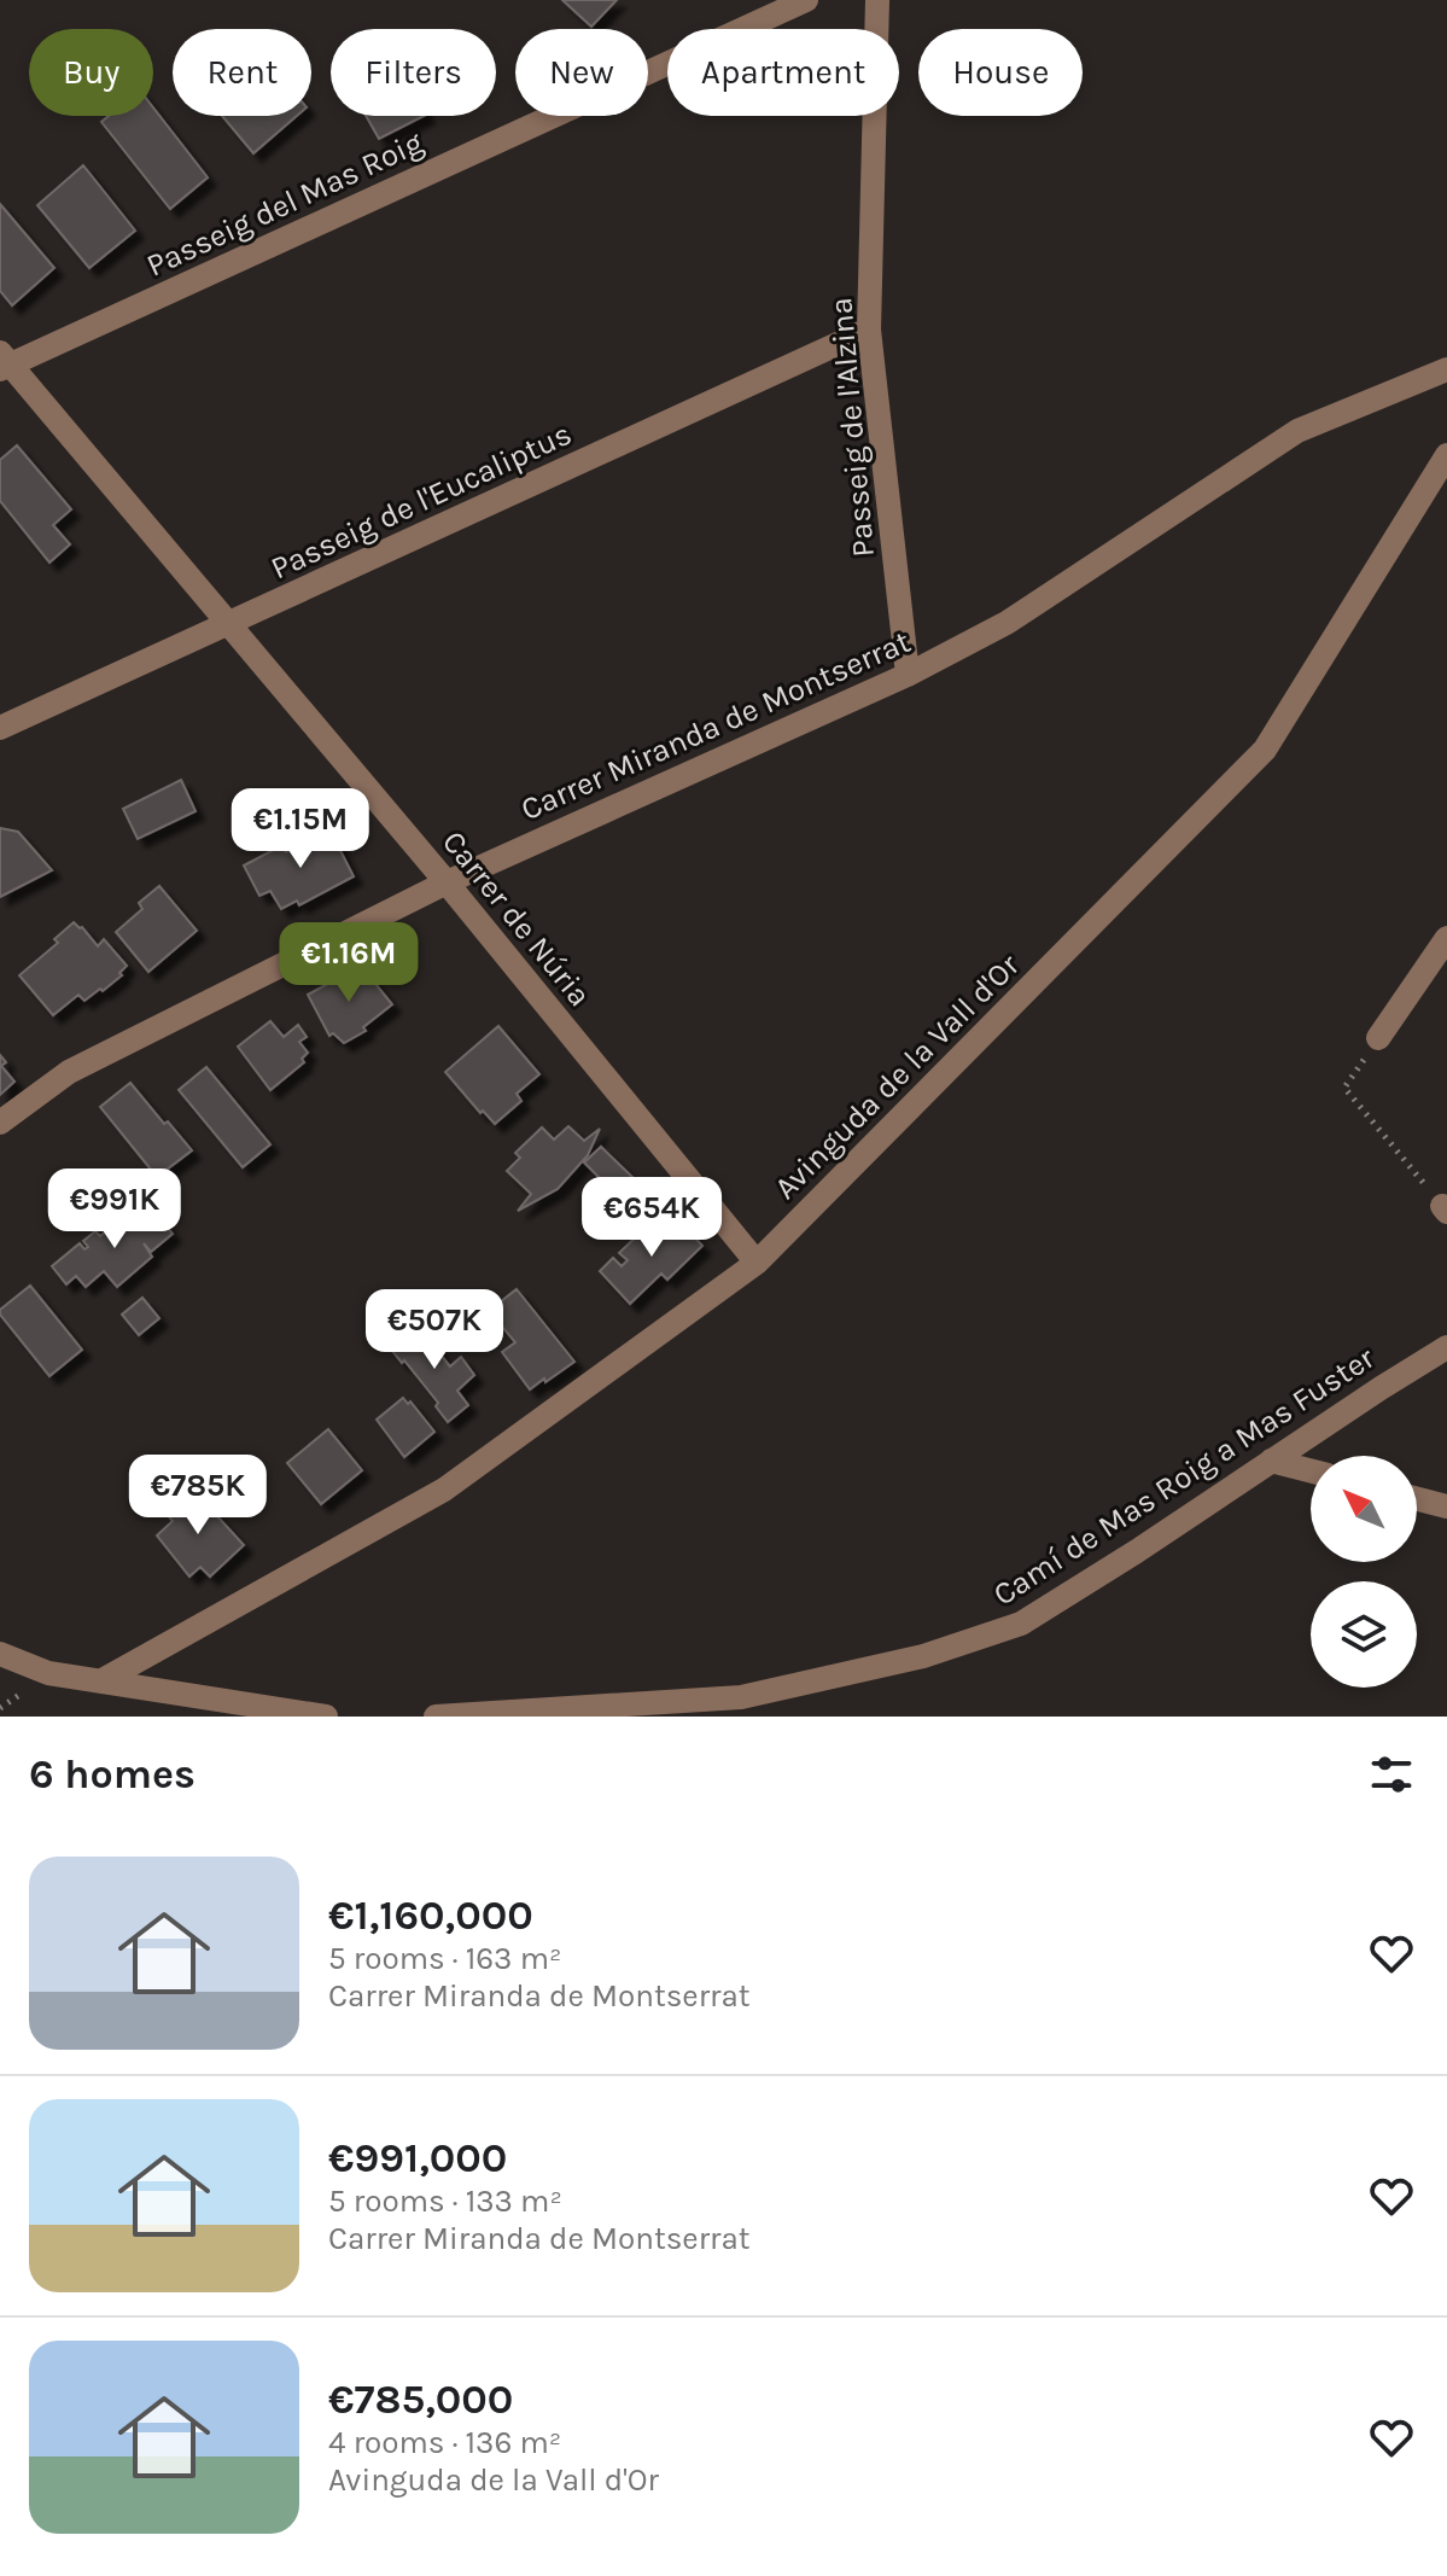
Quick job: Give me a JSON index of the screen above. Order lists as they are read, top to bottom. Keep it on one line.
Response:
{"streets":{"street":["Passeig del Mas Roig","Passeig de l'Alzina","Passeig de l'Eucaliptus","Carrer Miranda de Montserrat","Carrer de Núria","Avinguda de la Vall d'Or","Camí de Mas Roig a Mas Fuster"]},"crossings":[["Passeig del Mas Roig","Carrer de Núria"],["Passeig de l'Alzina","Passeig de l'Eucaliptus"],["Passeig de l'Alzina","Carrer Miranda de Montserrat"],["Passeig de l'Eucaliptus","Carrer de Núria"],["Carrer Miranda de Montserrat","Carrer de Núria"],["Carrer de Núria","Avinguda de la Vall d'Or"]],"north":"top left","page":{"chip":["Buy","Rent","Filters","New","Apartment","House"],"price":["€1.15M","€1.16M","€991K","€654K","€507K","€785K"],"heading":"6 homes","list":[{"name":"€1,160,000","note":"5 rooms · 163 m² · Carrer Miranda de Montserrat"},{"name":"€991,000","note":"5 rooms · 133 m² · Carrer Miranda de Montserrat"},{"name":"€785,000","note":"4 rooms · 136 m² · Avinguda de la Vall d'Or"}]}}
